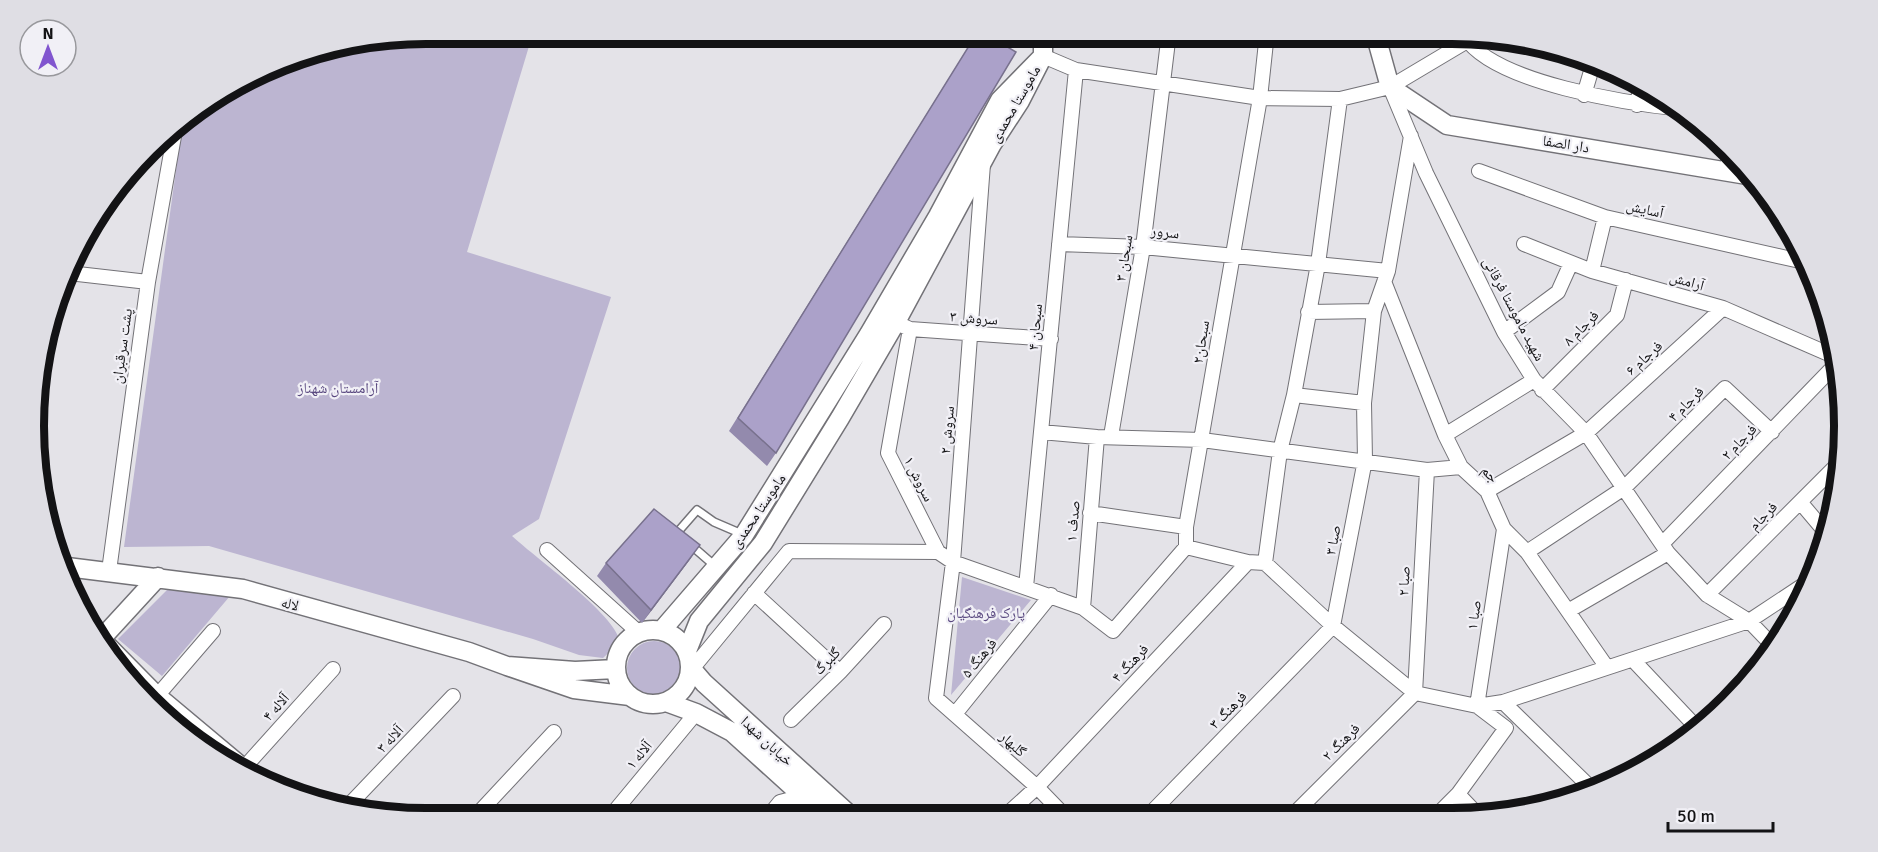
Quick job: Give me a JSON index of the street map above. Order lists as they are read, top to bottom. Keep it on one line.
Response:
{"streets":{"main road":["ماموستا محمدی","دار الصفا","لاله","خیابان شهدا"],"street":["آسایش","سرور","سبحان ۳","آرامش","شهید ماموستا فرقانی","سروش ۳","سبحان ۴","فرجام ۸","سبحان۲","پشت سرقبران","فرجام ۶","فرجام ۴","سروش ۲","فرجام ۲","جم","سروش ۱","فرجام","صدف ۱","صبا ۳","صبا ۲","صبا ۱","فرهنگ ۵","گلبرگ","فرهنگ ۴","آلاله ۴","فرهنگ ۳","آلاله ۳","فرهنگ ۲","گلبهار","آلاله ۱"]},"crossings":[["ماموستا محمدی","سروش ۳"],["ماموستا محمدی","سروش ۲"],["ماموستا محمدی","سروش ۱"],["ماموستا محمدی","خیابان شهدا"],["دار الصفا","شهید ماموستا فرقانی"],["سرور","سبحان ۳"],["سرور","سبحان ۴"],["سرور","سبحان۲"],["سرور","جم"],["سرور","صبا ۳"],["سبحان ۳","صدف ۱"],["آرامش","فرجام ۸"],["آرامش","فرجام ۶"],["شهید ماموستا فرقانی","فرجام ۸"],["شهید ماموستا فرقانی","فرجام ۶"],["شهید ماموستا فرقانی","فرجام ۴"],["شهید ماموستا فرقانی","فرجام ۲"],["شهید ماموستا فرقانی","فرجام"],["شهید ماموستا فرقانی","صبا ۳"],["سروش ۳","سبحان ۴"],["سروش ۳","سروش ۲"],["سروش ۳","سروش ۱"],["فرجام ۸","جم"],["پشت سرقبران","لاله"],["فرجام ۶","جم"],["فرجام ۴","فرجام ۲"],["سروش ۲","گلبهار"],["فرجام ۲","جم"],["جم","صبا ۳"],["جم","صبا ۱"],["صبا ۳","فرهنگ ۳"],["صبا ۲","فرهنگ ۲"],["فرهنگ ۵","گلبهار"],["فرهنگ ۴","گلبهار"],["خیابان شهدا","آلاله ۱"]],"parks":["آرامستان شهناز","پارک فرهنگیان"],"scale_bar":"50 m","north":"top"}
